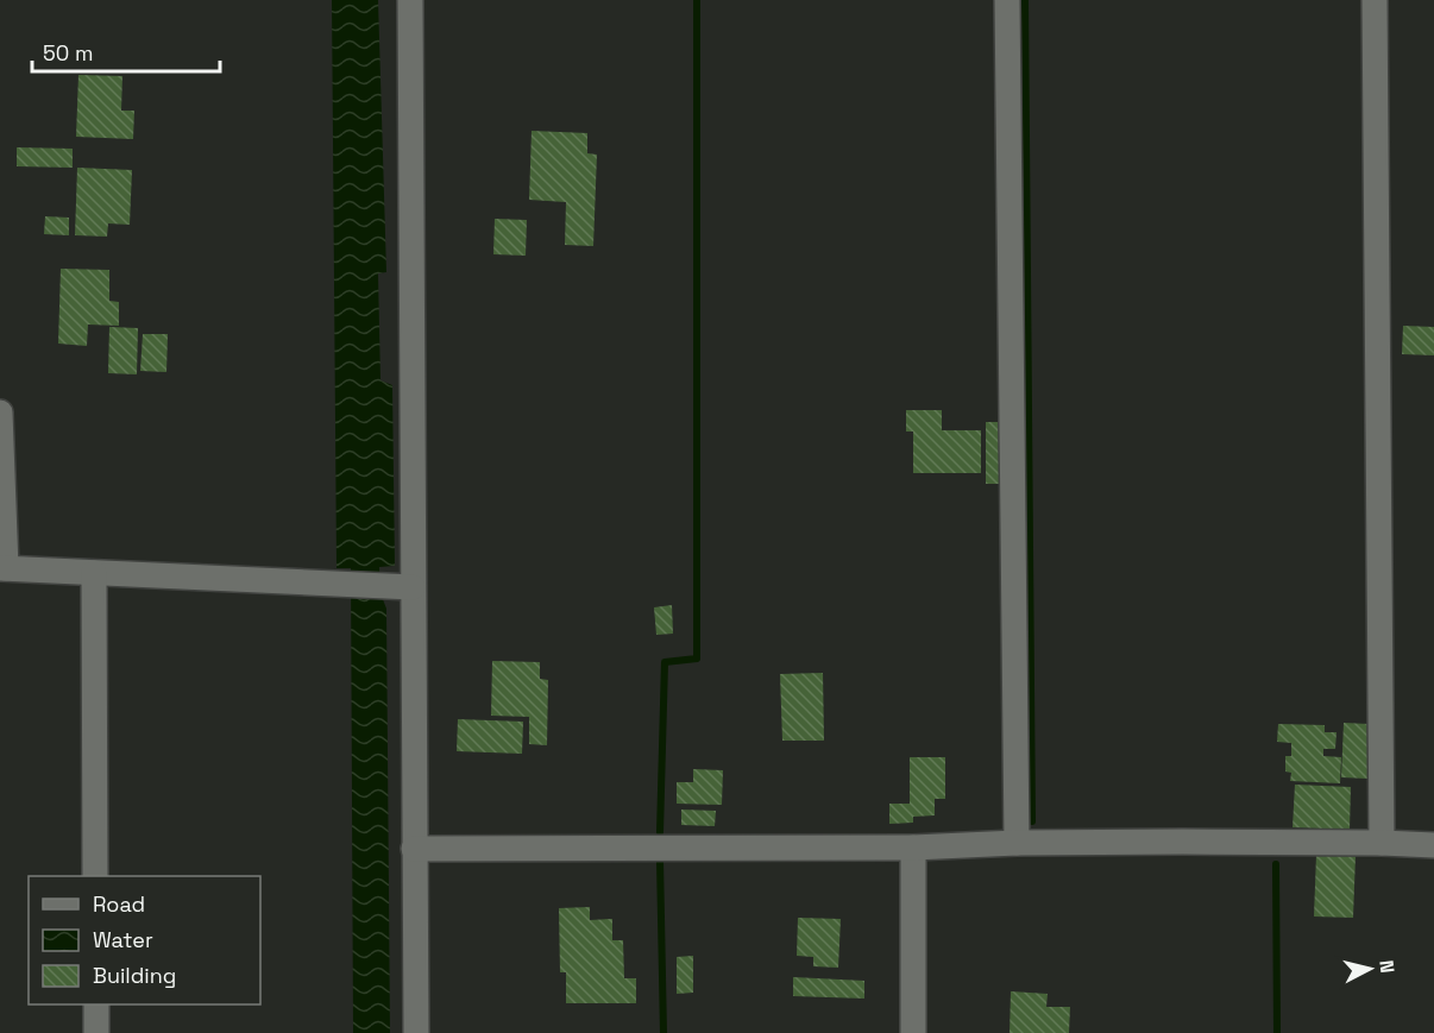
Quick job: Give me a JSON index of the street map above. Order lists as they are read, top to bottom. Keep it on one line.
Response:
{"legend":["Road","Water","Building"],"scale_bar":"50 m","north":"right"}
